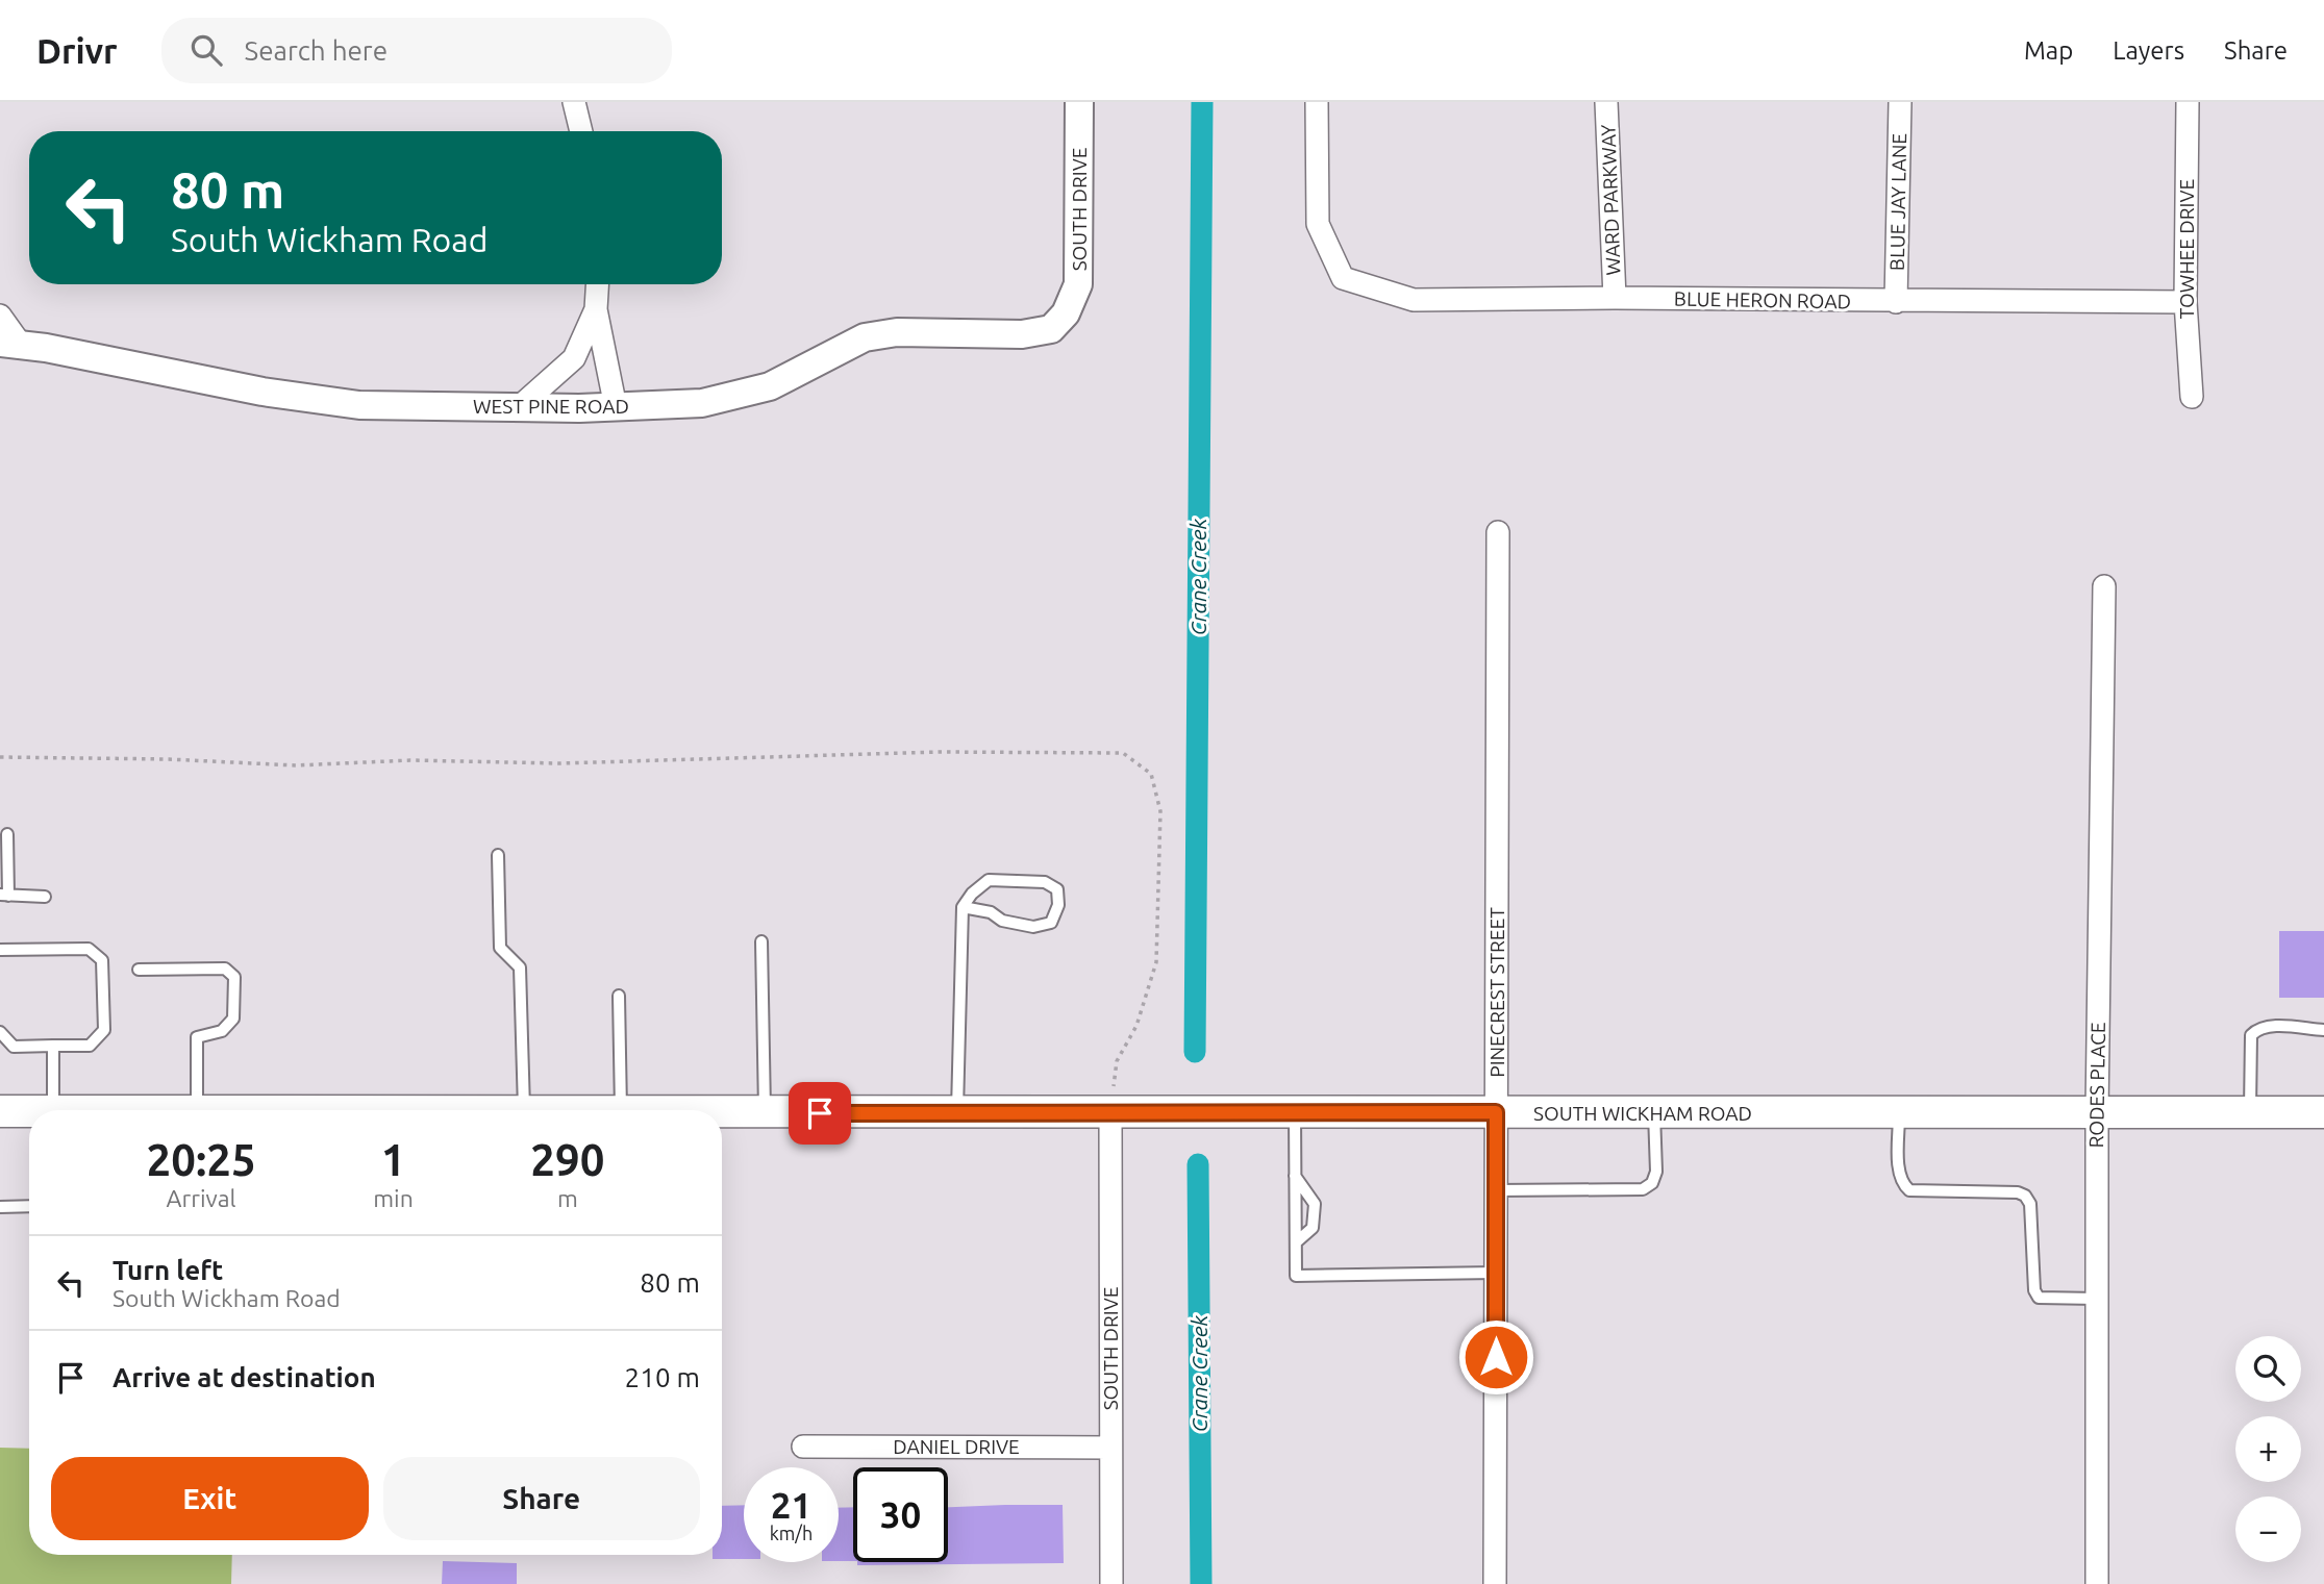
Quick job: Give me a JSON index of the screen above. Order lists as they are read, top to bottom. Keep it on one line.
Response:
{"streets":{"main road":["SOUTH WICKHAM ROAD"],"street":["WARD PARKWAY","BLUE JAY LANE","SOUTH DRIVE","TOWHEE DRIVE","BLUE HERON ROAD","WEST PINE ROAD","PINECREST STREET","RODES PLACE","DANIEL DRIVE"]},"crossings":[["WARD PARKWAY","BLUE HERON ROAD"],["BLUE JAY LANE","BLUE HERON ROAD"],["SOUTH DRIVE","WEST PINE ROAD"],["SOUTH DRIVE","SOUTH WICKHAM ROAD"],["SOUTH DRIVE","DANIEL DRIVE"],["TOWHEE DRIVE","BLUE HERON ROAD"],["PINECREST STREET","SOUTH WICKHAM ROAD"],["RODES PLACE","SOUTH WICKHAM ROAD"]],"water":["Crane Creek"],"page":{"header":"Drivr","search":"Search here","nav":["Map","Layers","Share"],"turn":["80 m","South Wickham Road"],"eta":["20:25","Arrival","1","min","290","m"],"list":[{"name":"Turn left","note":"South Wickham Road","value":"80 m"},{"name":"Arrive at destination","value":"210 m"}],"map_buttons":["+","−"],"buttons":["Exit","Share"],"speed":"21 km/h","limit":"30"}}
